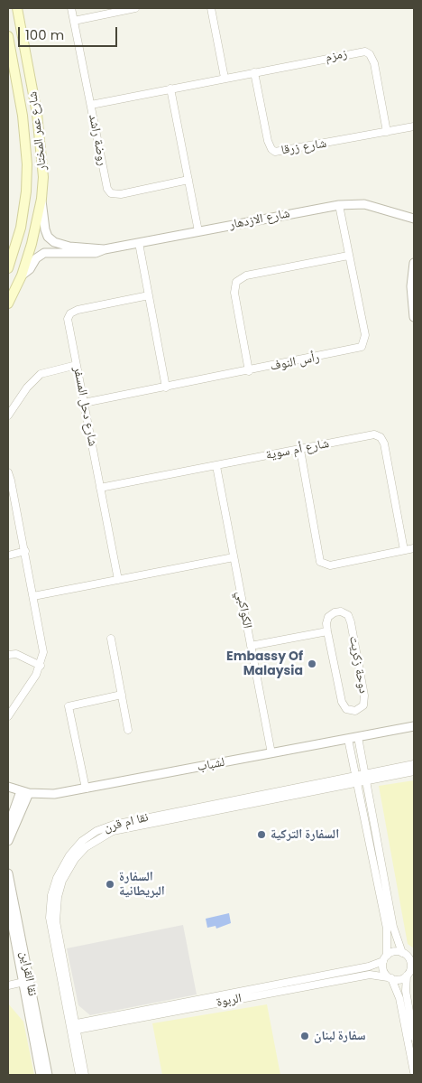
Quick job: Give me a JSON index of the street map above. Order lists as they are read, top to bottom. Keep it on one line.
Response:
{"streets":{"main road":["شارع عمر المختار"],"street":["زمزم","روضة راشد","شارع زرقا","شارع الازدهار","رأس النوف","شارع دحل المسفر","شارع أم سوية","الكواكبي","دوحة زكريت","لشباب","نقا ام قرن","نقا القراين","الربوة"]},"crossings":[["زمزم","روضة راشد"],["زمزم","شارع زرقا"],["شارع عمر المختار","شارع الازدهار"],["شارع الازدهار","رأس النوف"],["رأس النوف","شارع دحل المسفر"],["شارع دحل المسفر","شارع أم سوية"],["شارع أم سوية","الكواكبي"],["الكواكبي","لشباب"],["نقا ام قرن","الربوة"]],"places":["Embassy Of Malaysia","السفارة التركية","السفارة البريطانية","سفارة لبنان"],"scale_bar":"100 m"}
